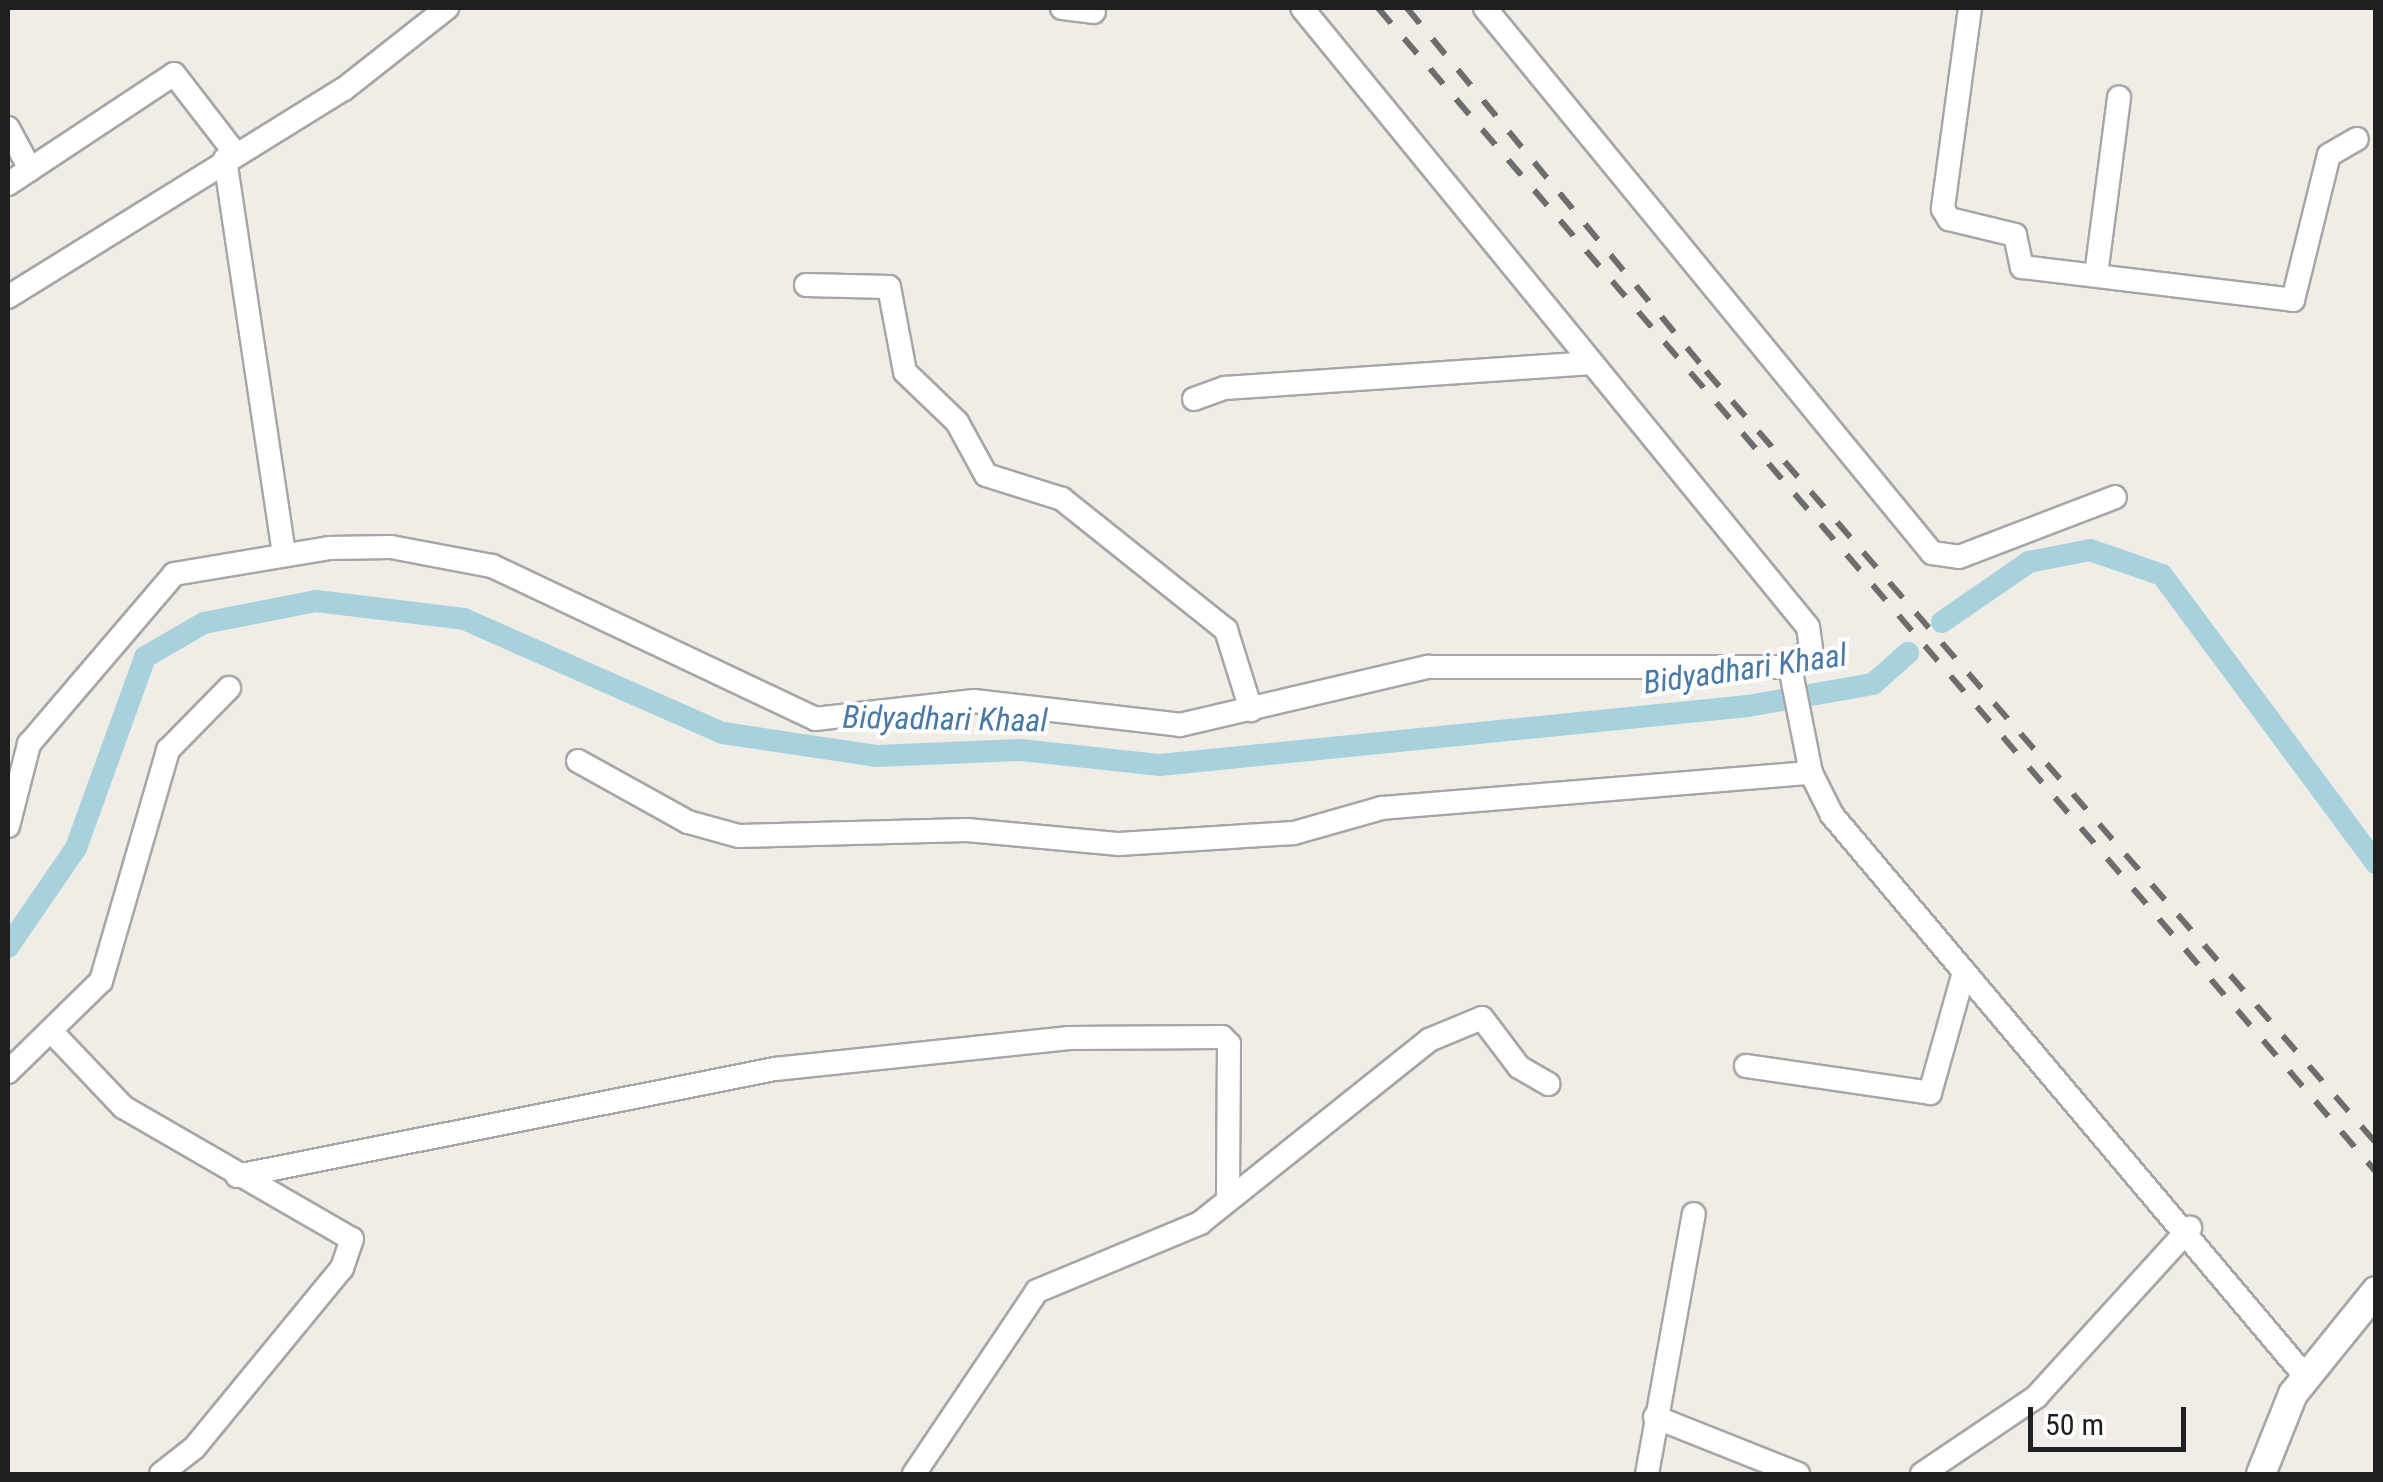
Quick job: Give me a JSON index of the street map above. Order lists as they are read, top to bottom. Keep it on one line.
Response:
{"water":["Bidyadhari Khaal"],"scale_bar":"50 m"}
